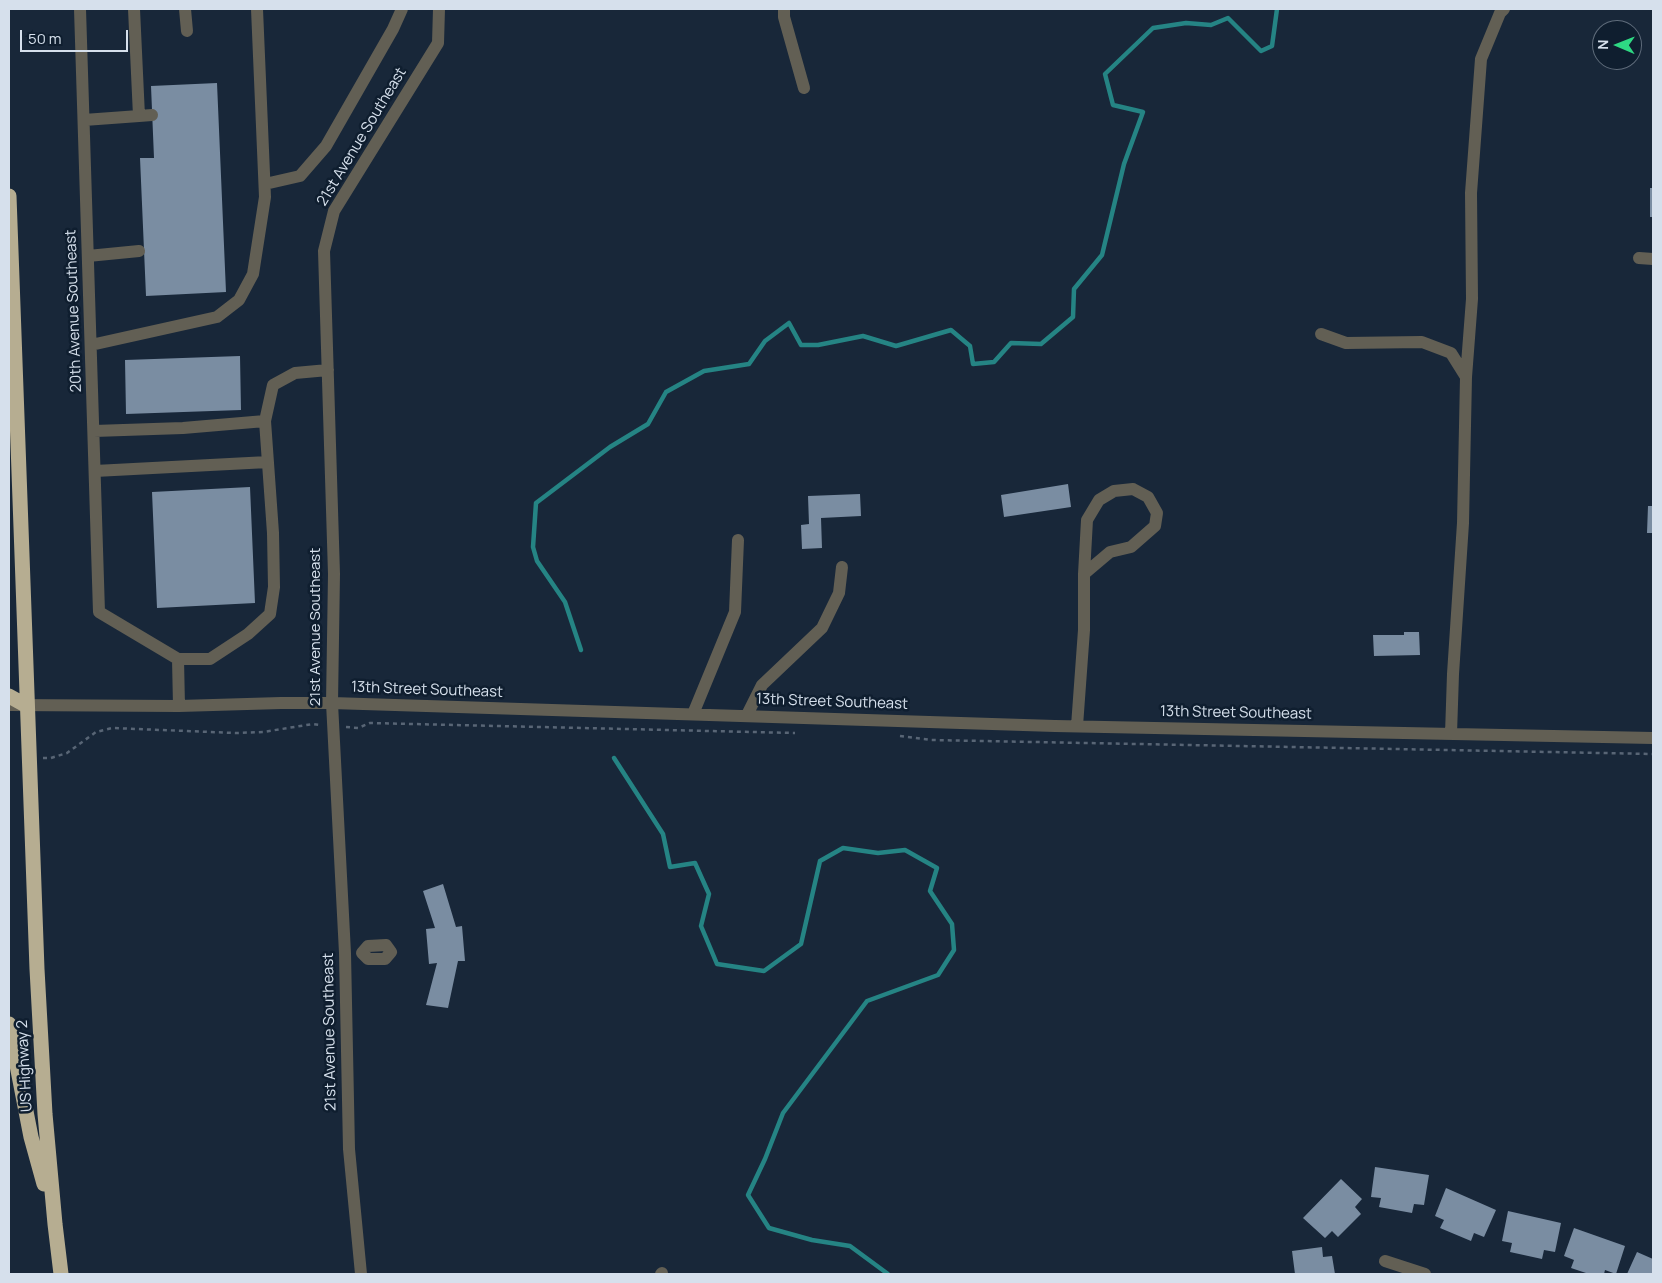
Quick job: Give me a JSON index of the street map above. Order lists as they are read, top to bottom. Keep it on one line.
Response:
{"streets":{"highway":["US Highway 2"],"street":["21st Avenue Southeast","20th Avenue Southeast","13th Street Southeast"]},"crossings":[["21st Avenue Southeast","13th Street Southeast"],["13th Street Southeast","US Highway 2"]],"scale_bar":"50 m","north":"left"}
